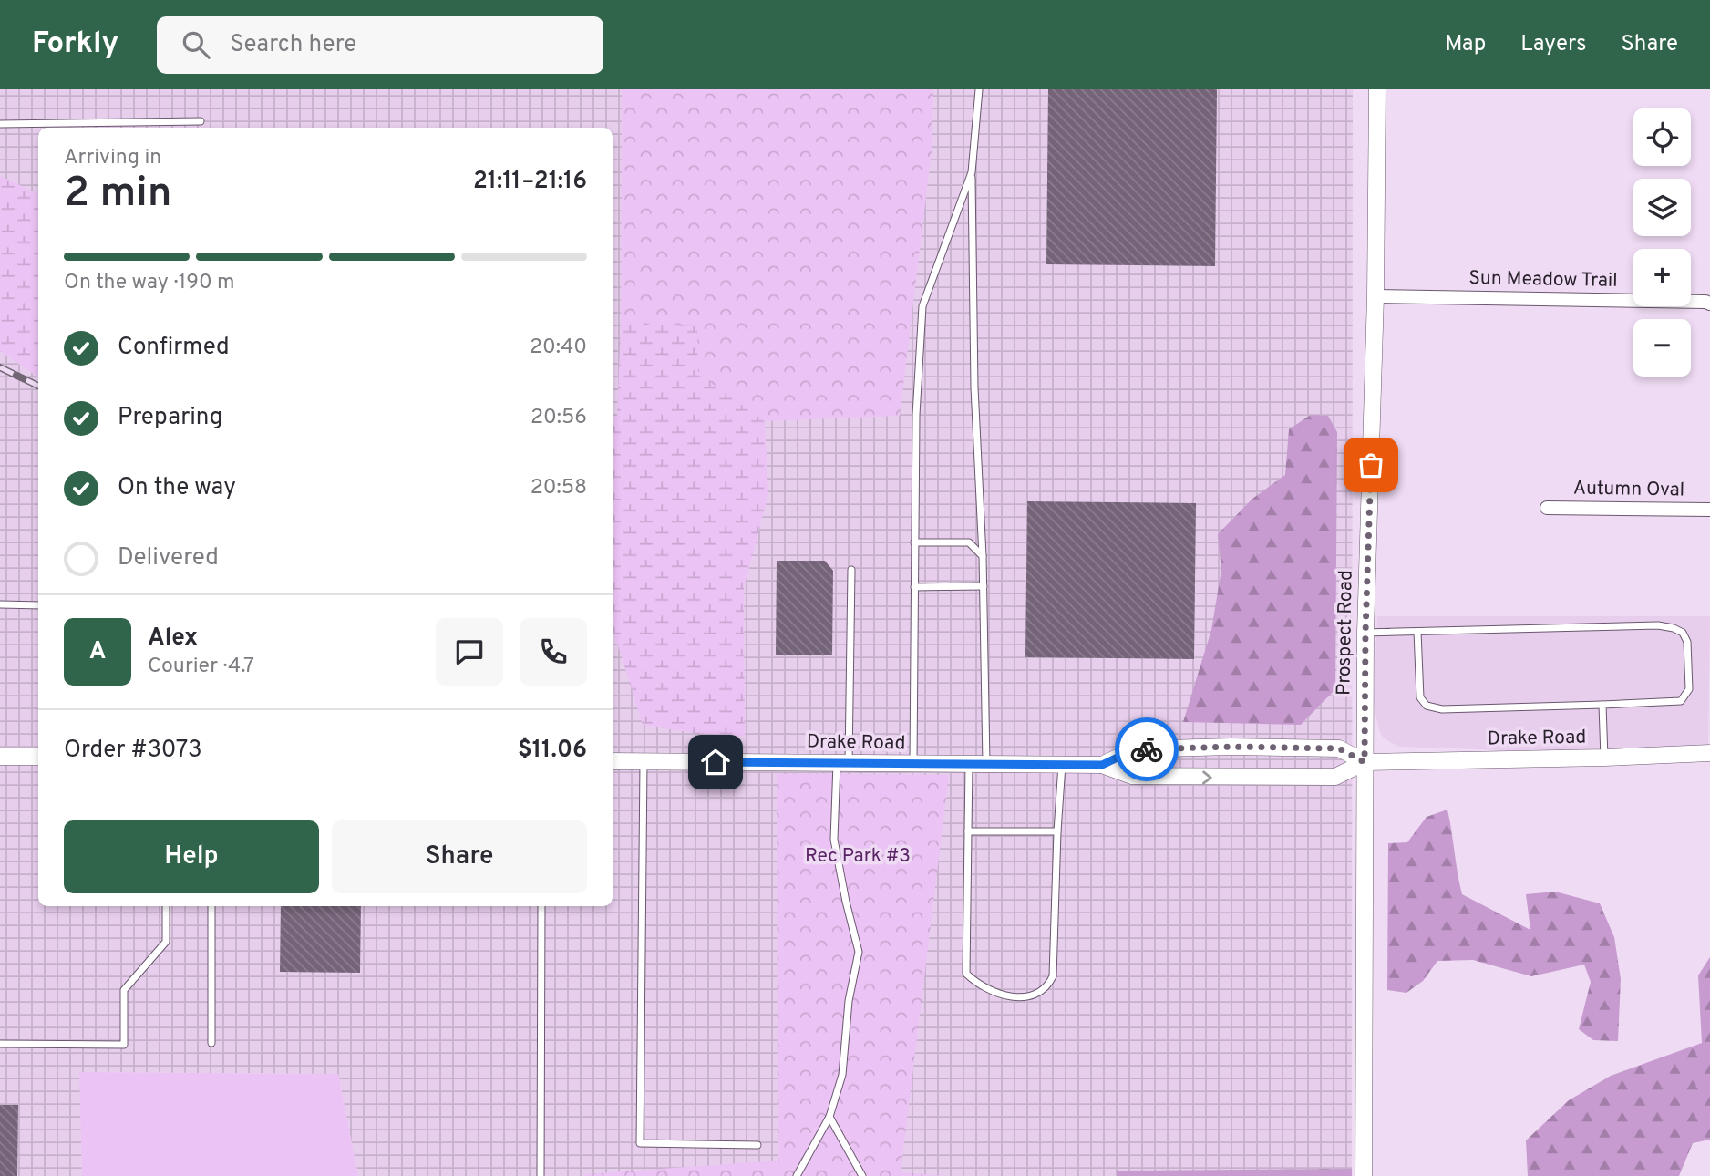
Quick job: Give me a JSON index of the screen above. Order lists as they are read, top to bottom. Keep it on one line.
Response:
{"streets":{"street":["Sun Meadow Trail","Autumn Oval","Prospect Road","Drake Road"]},"crossings":[["Sun Meadow Trail","Prospect Road"],["Prospect Road","Drake Road"]],"parks":["Rec Park #3"],"page":{"header":"Forkly","search":"Search here","nav":["Map","Layers","Share"],"map_buttons":["+","−"],"heading":["2 min","Arriving in","21:11–21:16"],"panel":["Alex","Courier · 4.7","Order #3073","$11.06"],"bar":"On the way · 190 m","list":[["Confirmed","20:40"],["Preparing","20:56"],["On the way","20:58"],"Delivered"],"round":"A","buttons":["Help","Share"]}}
